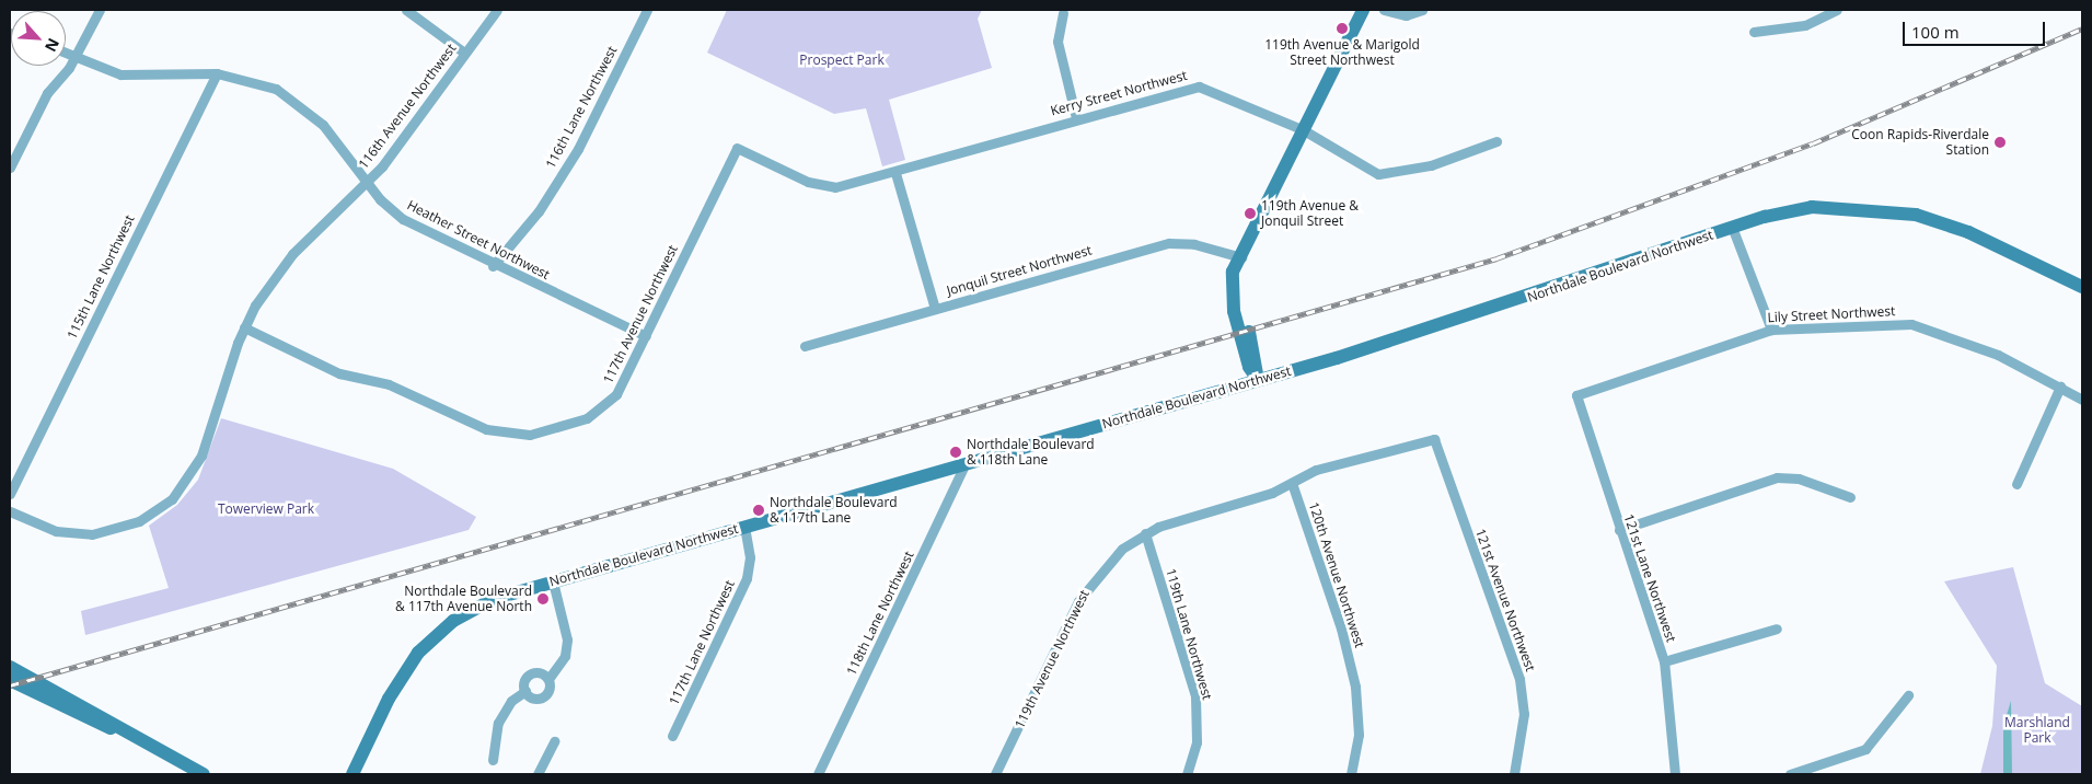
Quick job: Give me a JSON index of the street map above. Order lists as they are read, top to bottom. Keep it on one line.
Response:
{"streets":{"street":["Kerry Street Northwest","116th Avenue Northwest","116th Lane Northwest","Heather Street Northwest","Northdale Boulevard Northwest","Jonquil Street Northwest","115th Lane Northwest","117th Avenue Northwest","Lily Street Northwest","120th Avenue Northwest","121st Lane Northwest","121st Avenue Northwest","118th Lane Northwest","119th Lane Northwest","117th Lane Northwest","119th Avenue Northwest"]},"crossings":[["Kerry Street Northwest","117th Avenue Northwest"],["116th Avenue Northwest","Heather Street Northwest"],["116th Avenue Northwest","117th Avenue Northwest"],["116th Lane Northwest","Heather Street Northwest"],["Heather Street Northwest","115th Lane Northwest"],["Heather Street Northwest","117th Avenue Northwest"],["Northdale Boulevard Northwest","118th Lane Northwest"],["Northdale Boulevard Northwest","117th Lane Northwest"],["Lily Street Northwest","121st Lane Northwest"],["120th Avenue Northwest","121st Avenue Northwest"],["119th Lane Northwest","119th Avenue Northwest"]],"parks":["Prospect Park","Towerview Park","Marshland Park"],"places":["119th Avenue & Marigold Street Northwest","Coon Rapids-Riverdale Station","119th Avenue & Jonquil Street","Northdale Boulevard & 118th Lane","Northdale Boulevard & 117th Lane","Northdale Boulevard & 117th Avenue North"],"scale_bar":"100 m","north":"bottom right"}
